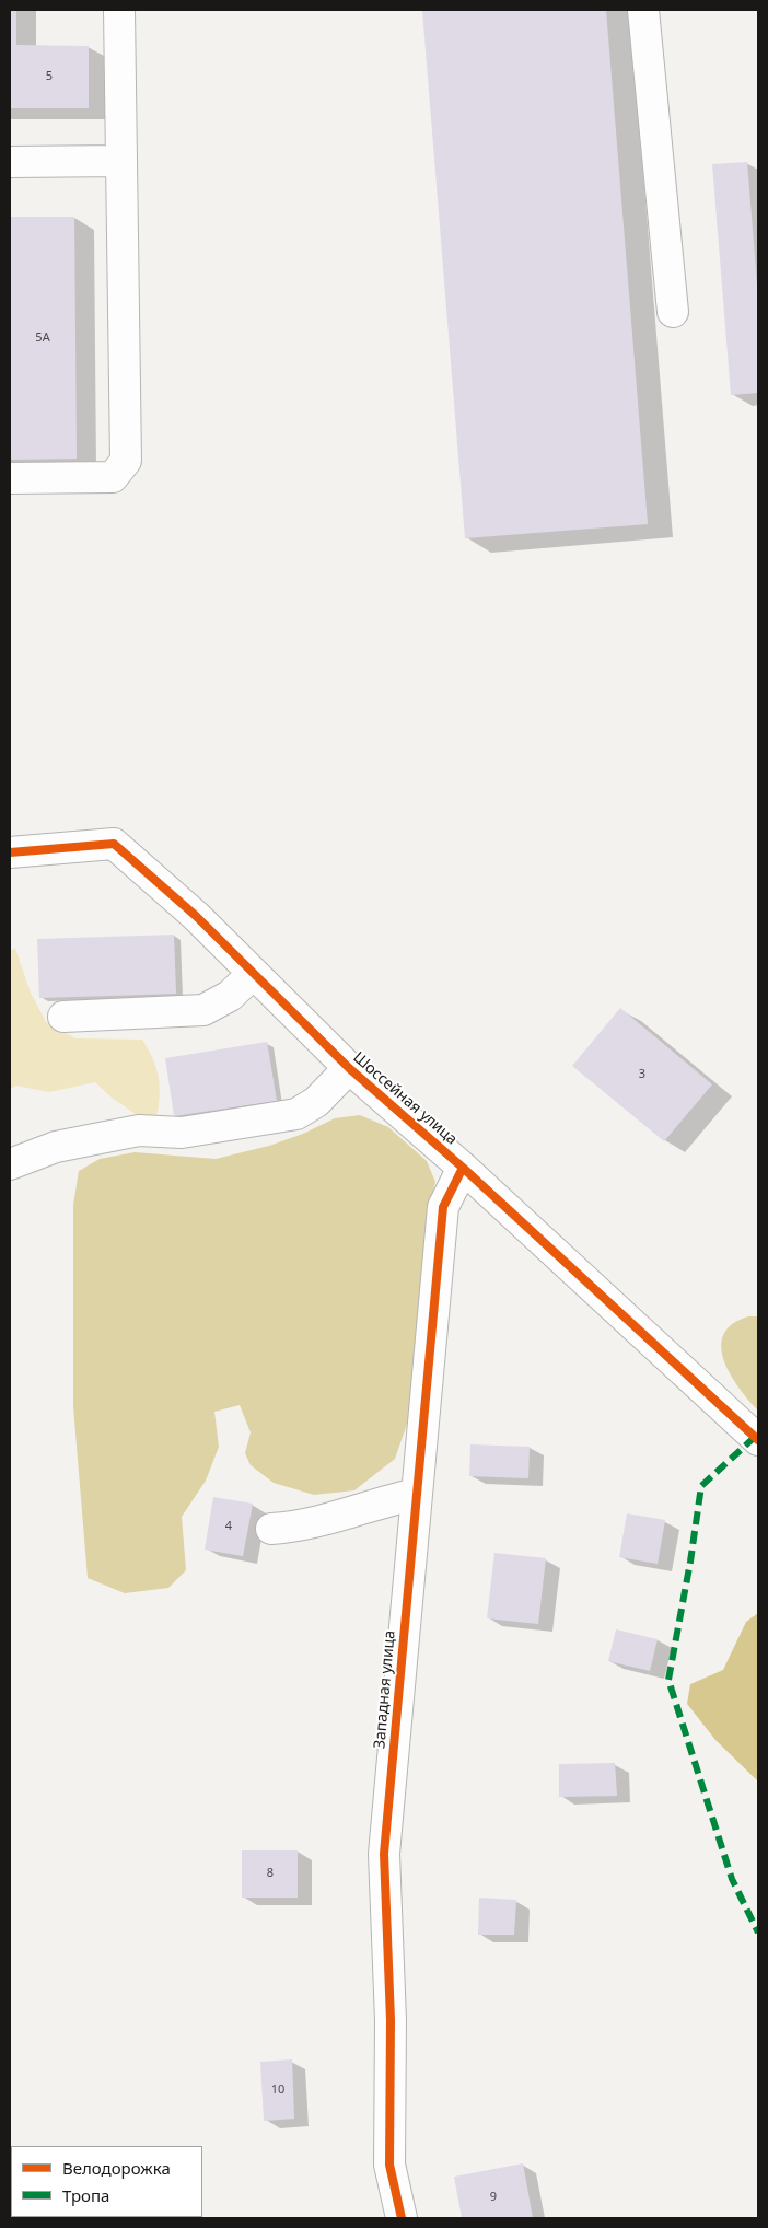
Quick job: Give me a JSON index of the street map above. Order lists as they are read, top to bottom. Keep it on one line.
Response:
{"streets":{"street":["Шоссейная улица","Западная улица"]},"crossings":[["Шоссейная улица","Западная улица"]],"house_numbers":["5","5А","3","4","8","10","9"],"legend":["Велодорожка","Тропа"]}
